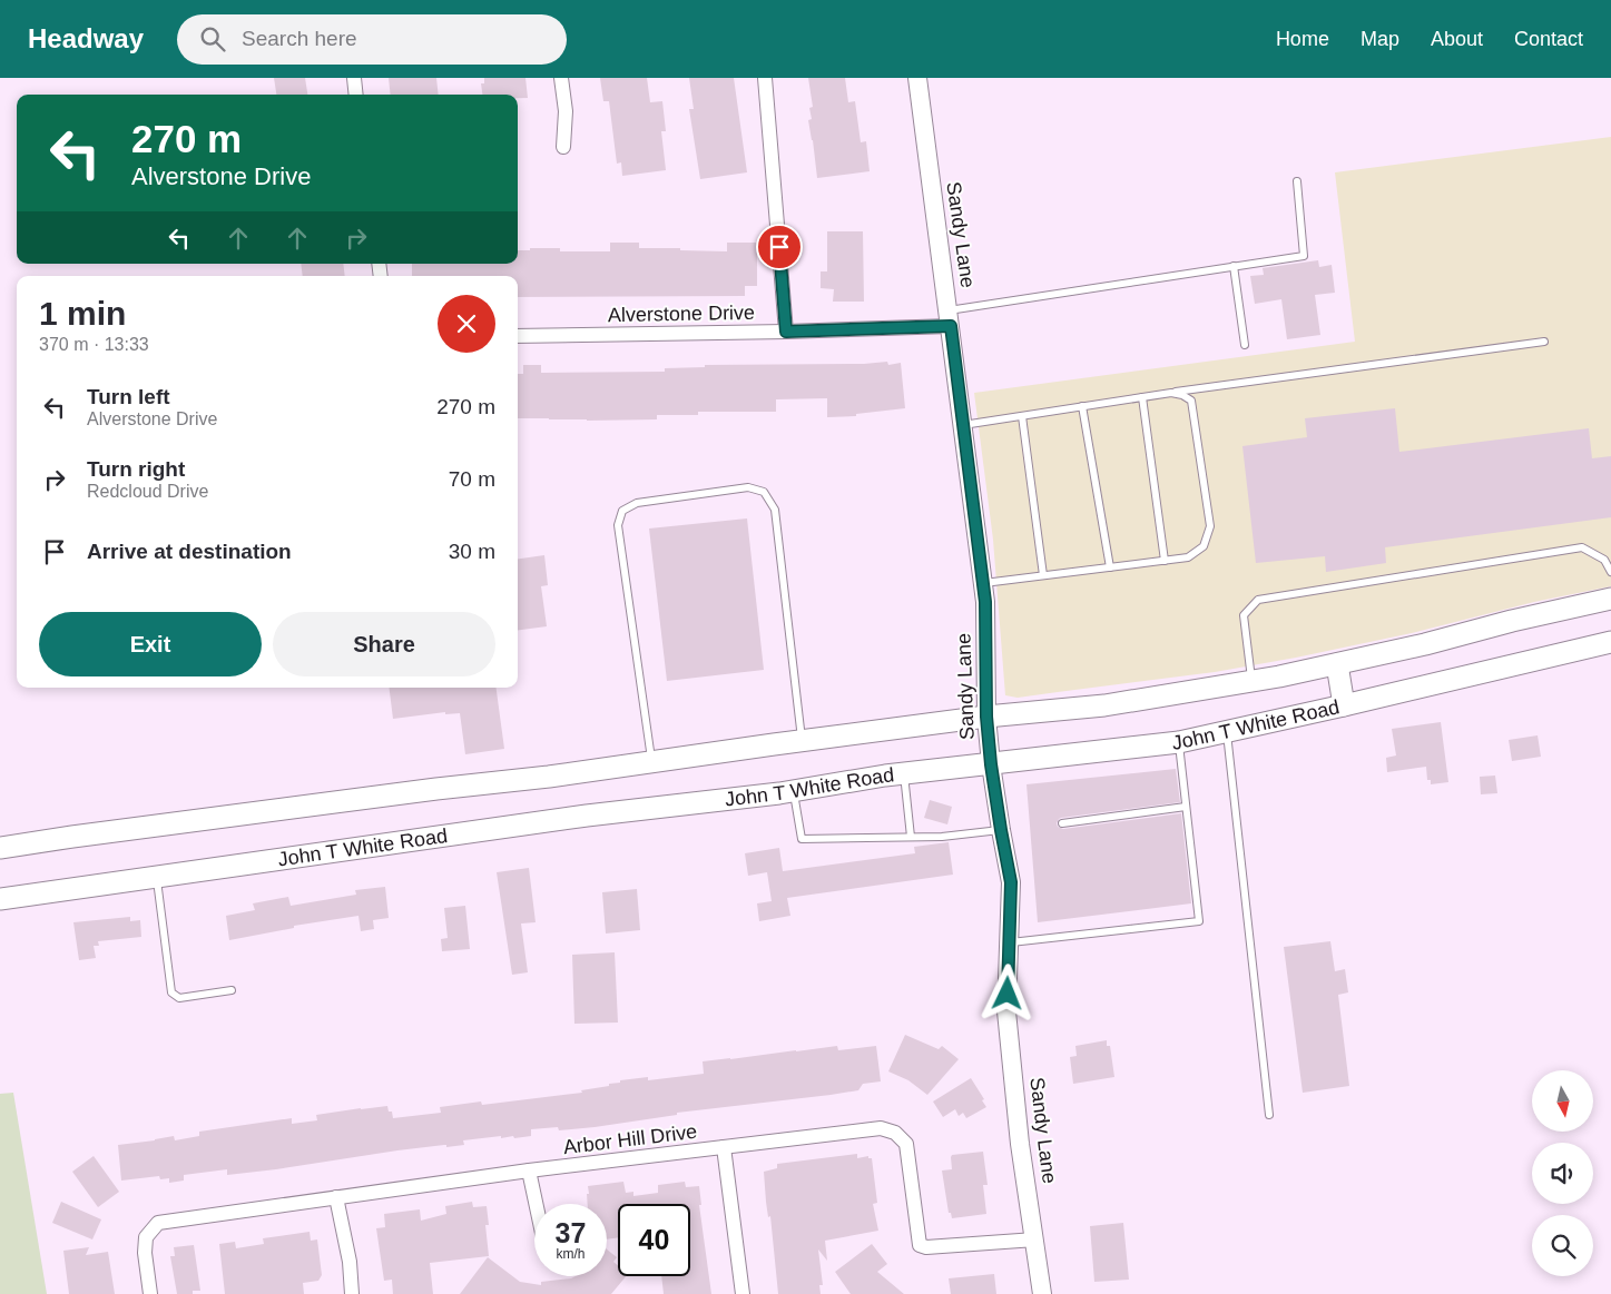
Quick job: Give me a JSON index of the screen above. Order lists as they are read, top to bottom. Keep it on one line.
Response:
{"streets":{"main road":["John T White Road"],"street":["Sandy Lane","Alverstone Drive","Arbor Hill Drive"]},"crossings":[["Sandy Lane","Alverstone Drive"],["Sandy Lane","John T White Road"],["Sandy Lane","Arbor Hill Drive"]],"north":"bottom","page":{"header":"Headway","search":"Search here","nav":["Home","Map","About","Contact"],"turn":["270 m","Alverstone Drive"],"heading":["1 min","370 m · 13:33"],"list":[{"name":"Turn left","note":"Alverstone Drive","value":"270 m"},{"name":"Turn right","note":"Redcloud Drive","value":"70 m"},{"name":"Arrive at destination","value":"30 m"}],"buttons":["Exit","Share"],"speed":"37 km/h","limit":"40"}}
